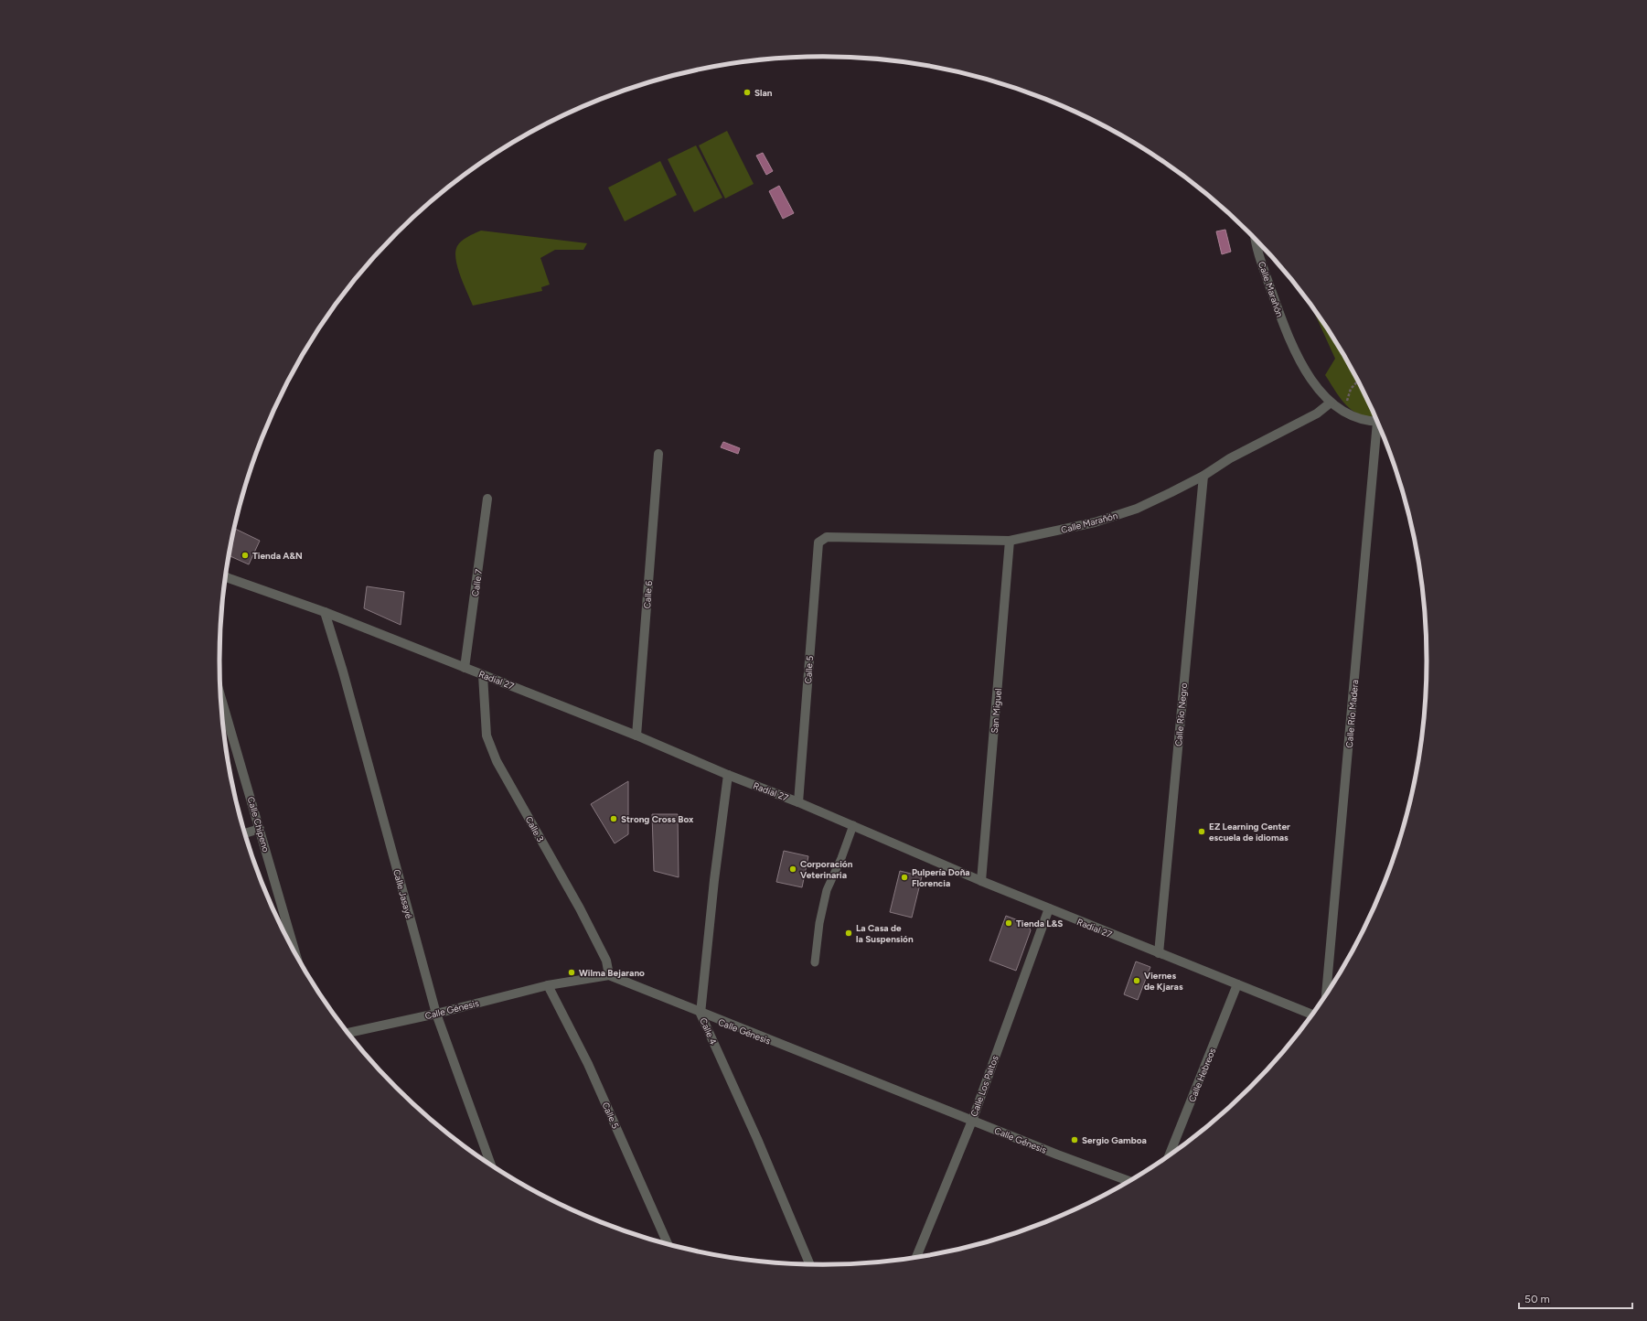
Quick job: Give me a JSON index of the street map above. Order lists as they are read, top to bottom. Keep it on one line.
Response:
{"streets":{"street":["Calle Marañón","Calle 7","Calle 6","Calle 5","Radial 27","San Miguel","Calle Río Madera","Calle Río Negro","Calle Chipeno","Calle 3","Calle Jasayé","Calle Génesis","Calle 4","Calle Hebreos","Calle Los Paltos"]},"crossings":[["Calle Marañón","Calle 5"],["Calle Marañón","San Miguel"],["Calle Marañón","Calle Río Negro"],["Calle 7","Radial 27"],["Calle 6","Radial 27"],["Calle 5","Radial 27"],["Calle 5","Calle Génesis"],["Radial 27","San Miguel"],["Radial 27","Calle Río Negro"],["Radial 27","Calle 3"],["Radial 27","Calle Jasayé"],["Radial 27","Calle 4"],["Radial 27","Calle Hebreos"],["Radial 27","Calle Los Paltos"],["Calle 3","Calle Génesis"],["Calle Jasayé","Calle Génesis"],["Calle Génesis","Calle 4"],["Calle Génesis","Calle Los Paltos"]],"places":["Slan","Tienda A&N","Strong Cross Box","EZ Learning Center escuela de idiomas","Corporación Veterinaria","Pulpería Doña Florencia","Tienda L&S","La Casa de la Suspensión","Wilma Bejarano","Viernes de Kjaras","Sergio Gamboa"],"scale_bar":"50 m"}
